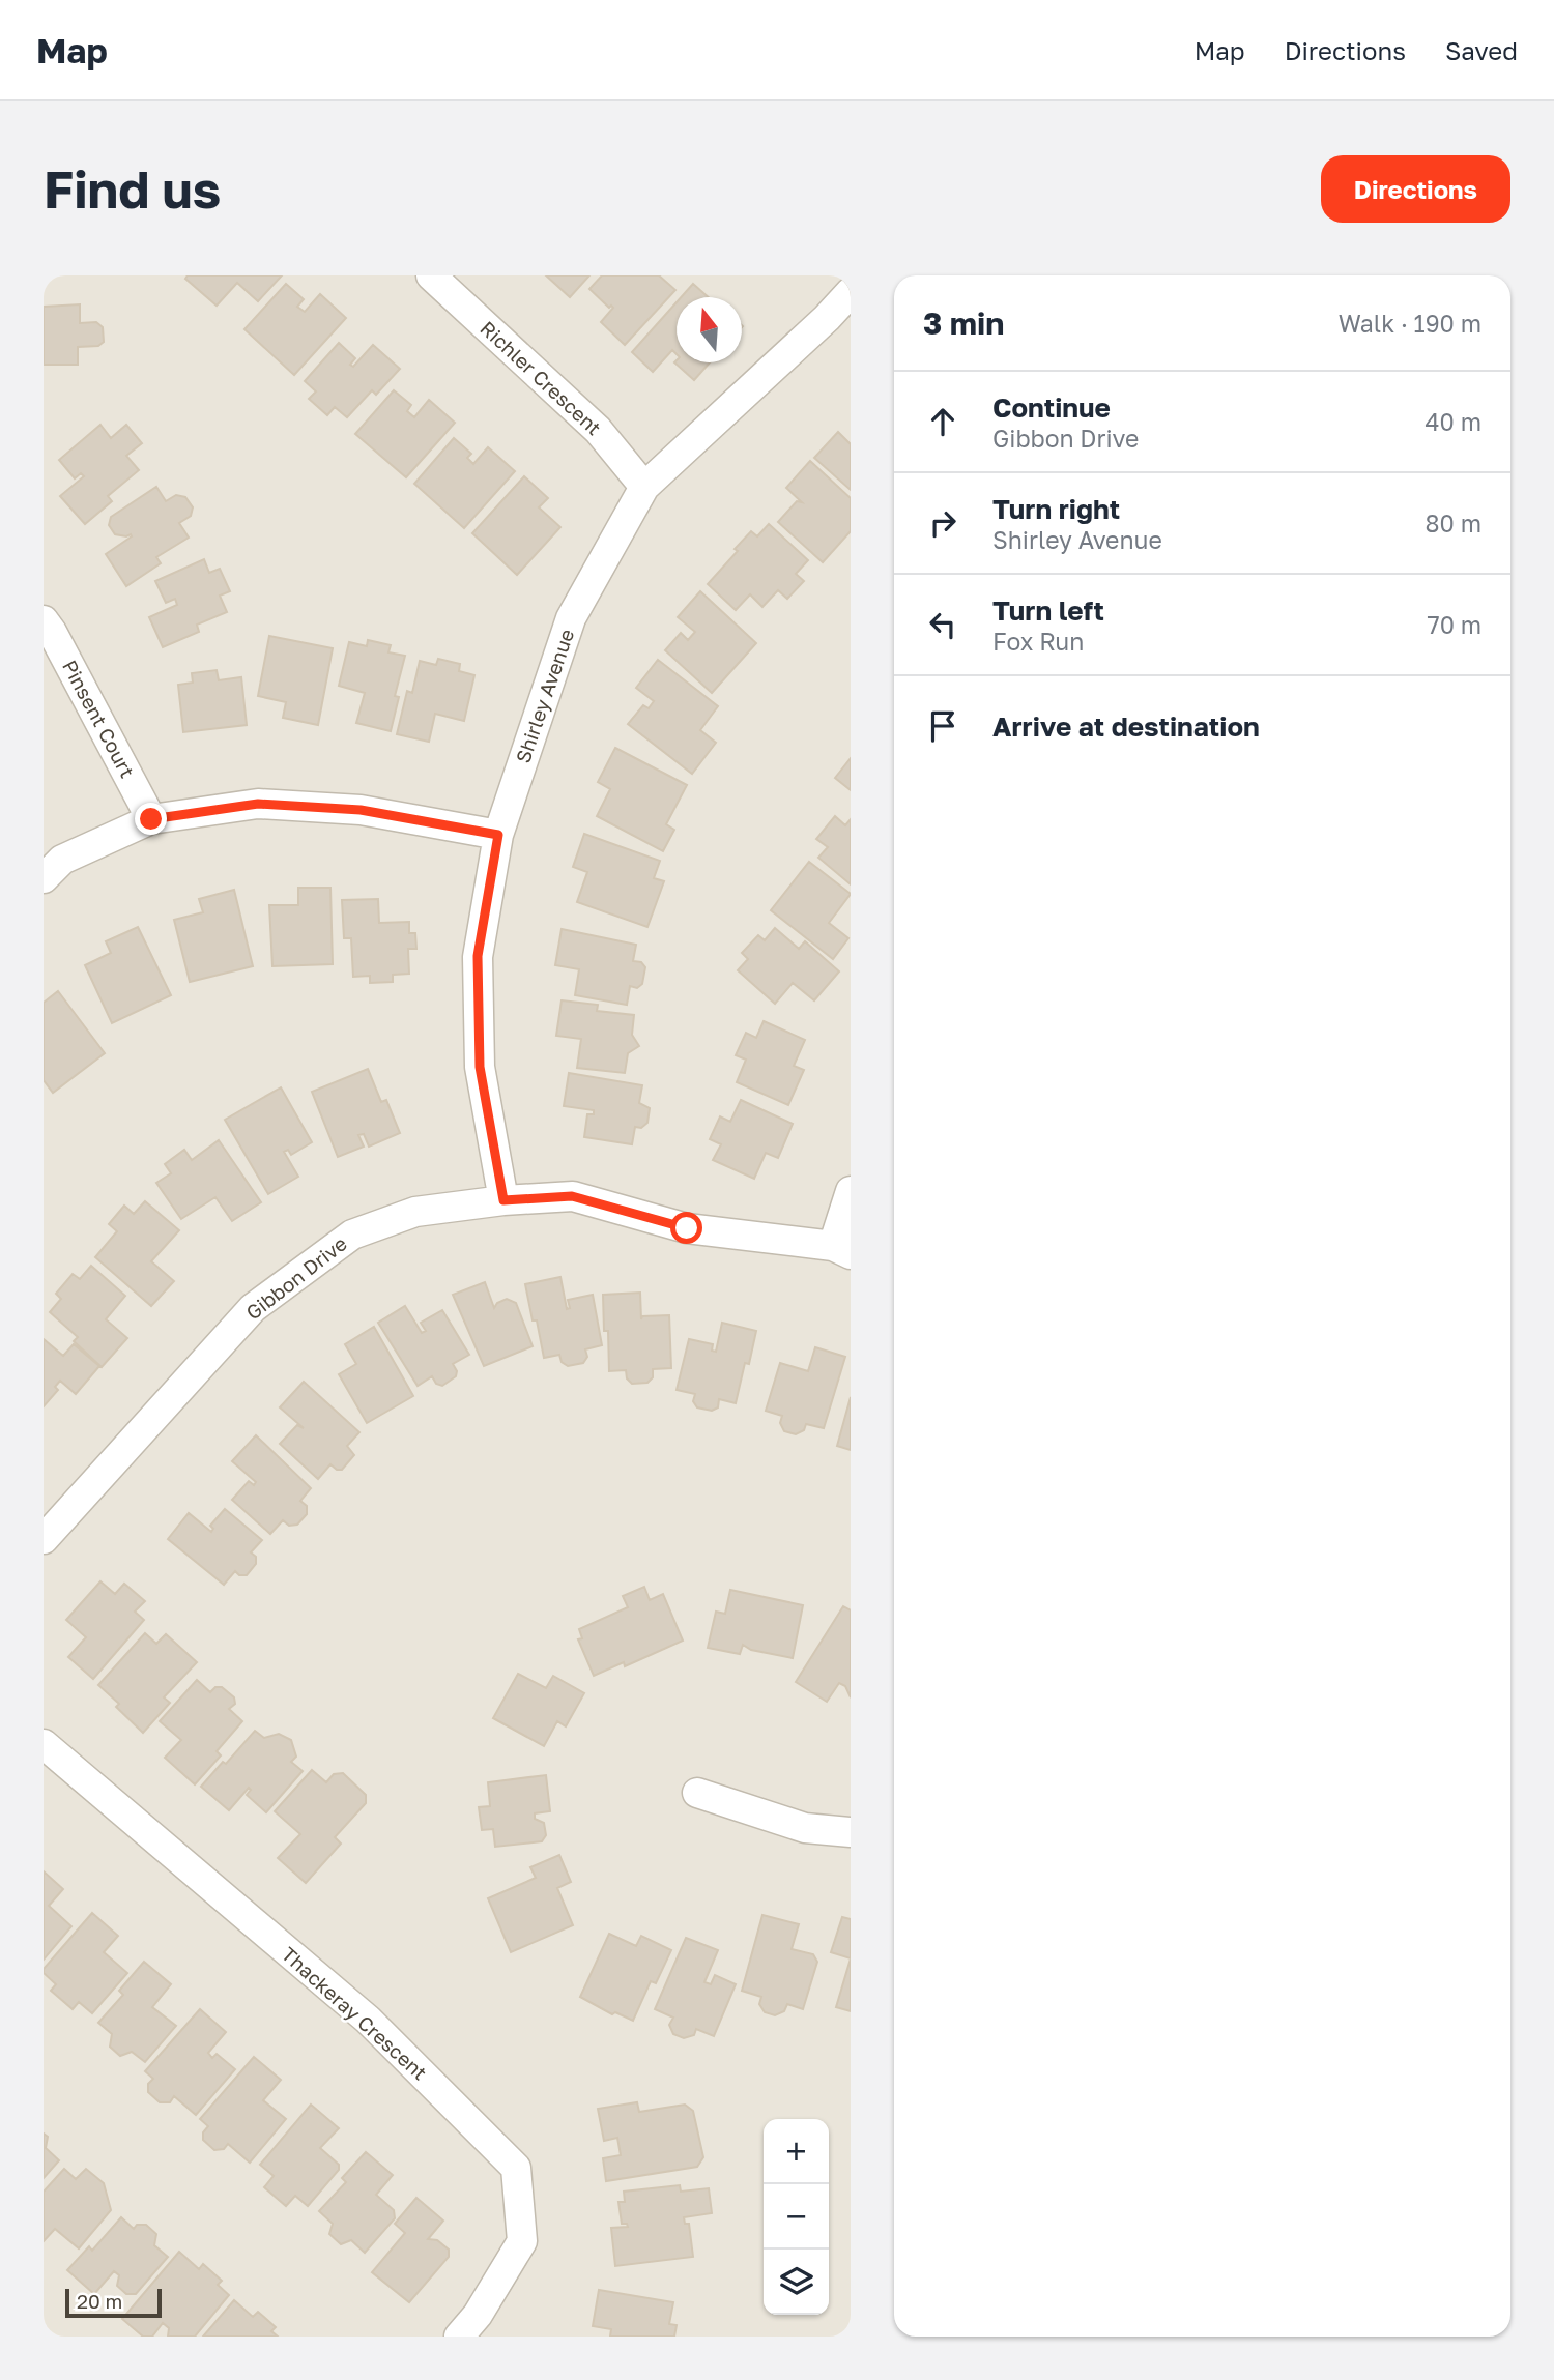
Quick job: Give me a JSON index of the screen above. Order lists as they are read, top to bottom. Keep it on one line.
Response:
{"streets":{"street":["Richler Crescent","Shirley Avenue","Pinsent Court","Gibbon Drive","Thackeray Crescent"]},"crossings":[["Richler Crescent","Shirley Avenue"],["Shirley Avenue","Gibbon Drive"]],"scale_bar":"20 m","north":"top","page":{"header":"Map","nav":["Map","Directions","Saved"],"buttons":"Directions","title":"Find us","heading":["3 min","Walk · 190 m"],"list":[["Continue","Gibbon Drive","40 m"],["Turn right","Shirley Avenue","80 m"],["Turn left","Fox Run","70 m"],"Arrive at destination"],"map_buttons":["+","−"],"scale":"20 m"}}
